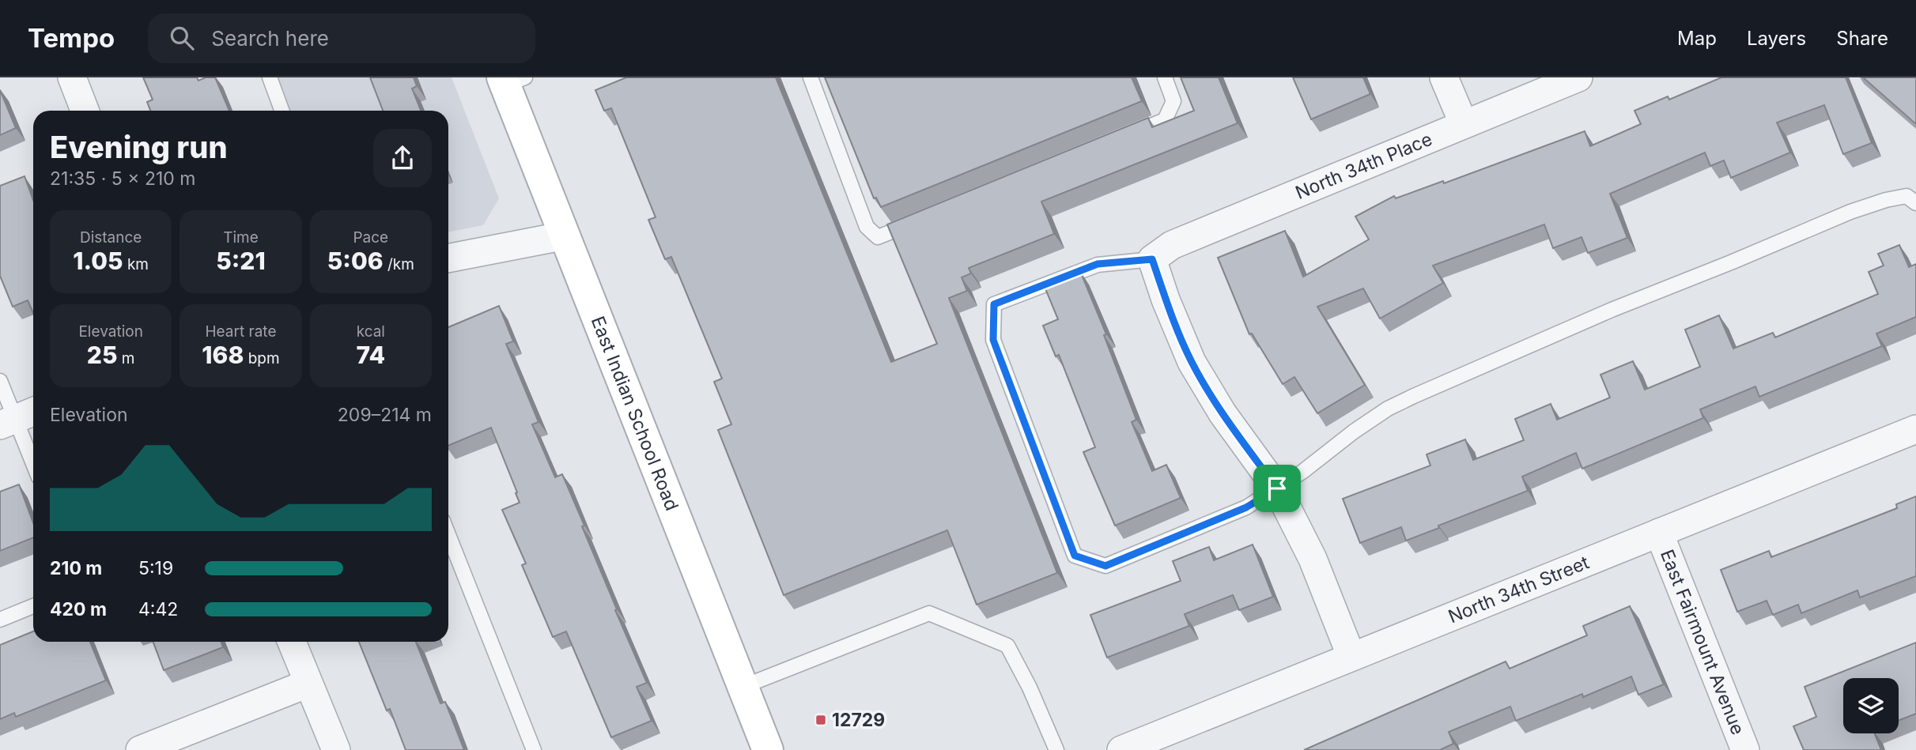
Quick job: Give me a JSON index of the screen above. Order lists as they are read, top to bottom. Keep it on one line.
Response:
{"streets":{"main road":["East Indian School Road"],"street":["North 34th Place","North 34th Street","East Fairmount Avenue"]},"crossings":[["North 34th Street","East Fairmount Avenue"]],"places":{"transit":["12729"]},"page":{"header":"Tempo","search":"Search here","nav":["Map","Layers","Share"],"heading":["Evening run","21:35 · 5 × 210 m"],"stats":[["Distance","1.05 km"],["Time","5:21"],["Pace","5:06 /km"],["Elevation","25 m"],["Heart rate","168 bpm"],["kcal","74"]],"chart":["Elevation","209–214 m"],"list":[{"name":"210 m","note":"5:19"},{"name":"420 m","note":"4:42"}]}}
